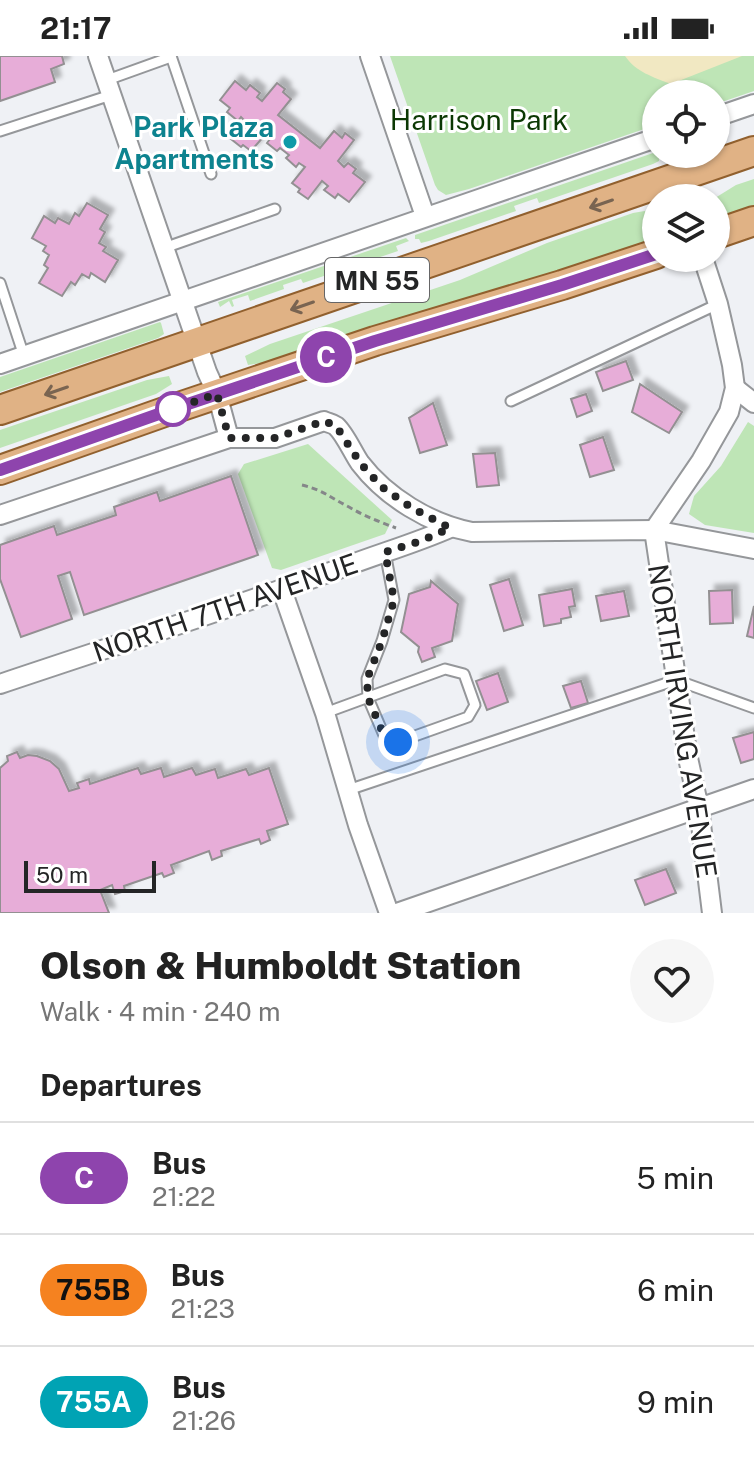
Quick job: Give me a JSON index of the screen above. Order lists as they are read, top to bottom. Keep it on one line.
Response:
{"streets":{"main road":["MN 55"],"street":["NORTH 7TH AVENUE","NORTH IRVING AVENUE"]},"parks":["Harrison Park"],"places":["Park Plaza Apartments"],"lines":["bus line C"],"scale_bar":"50 m","page":{"status":"21:17","on_map":"C","scale":"50 m","heading":[["Olson & Humboldt Station","Walk · 4 min · 240 m"],"Departures"],"list":[{"mark":"C","name":"Bus","note":"21:22","value":"5 min"},{"mark":"755B","name":"Bus","note":"21:23","value":"6 min"},{"mark":"755A","name":"Bus","note":"21:26","value":"9 min"}]}}
